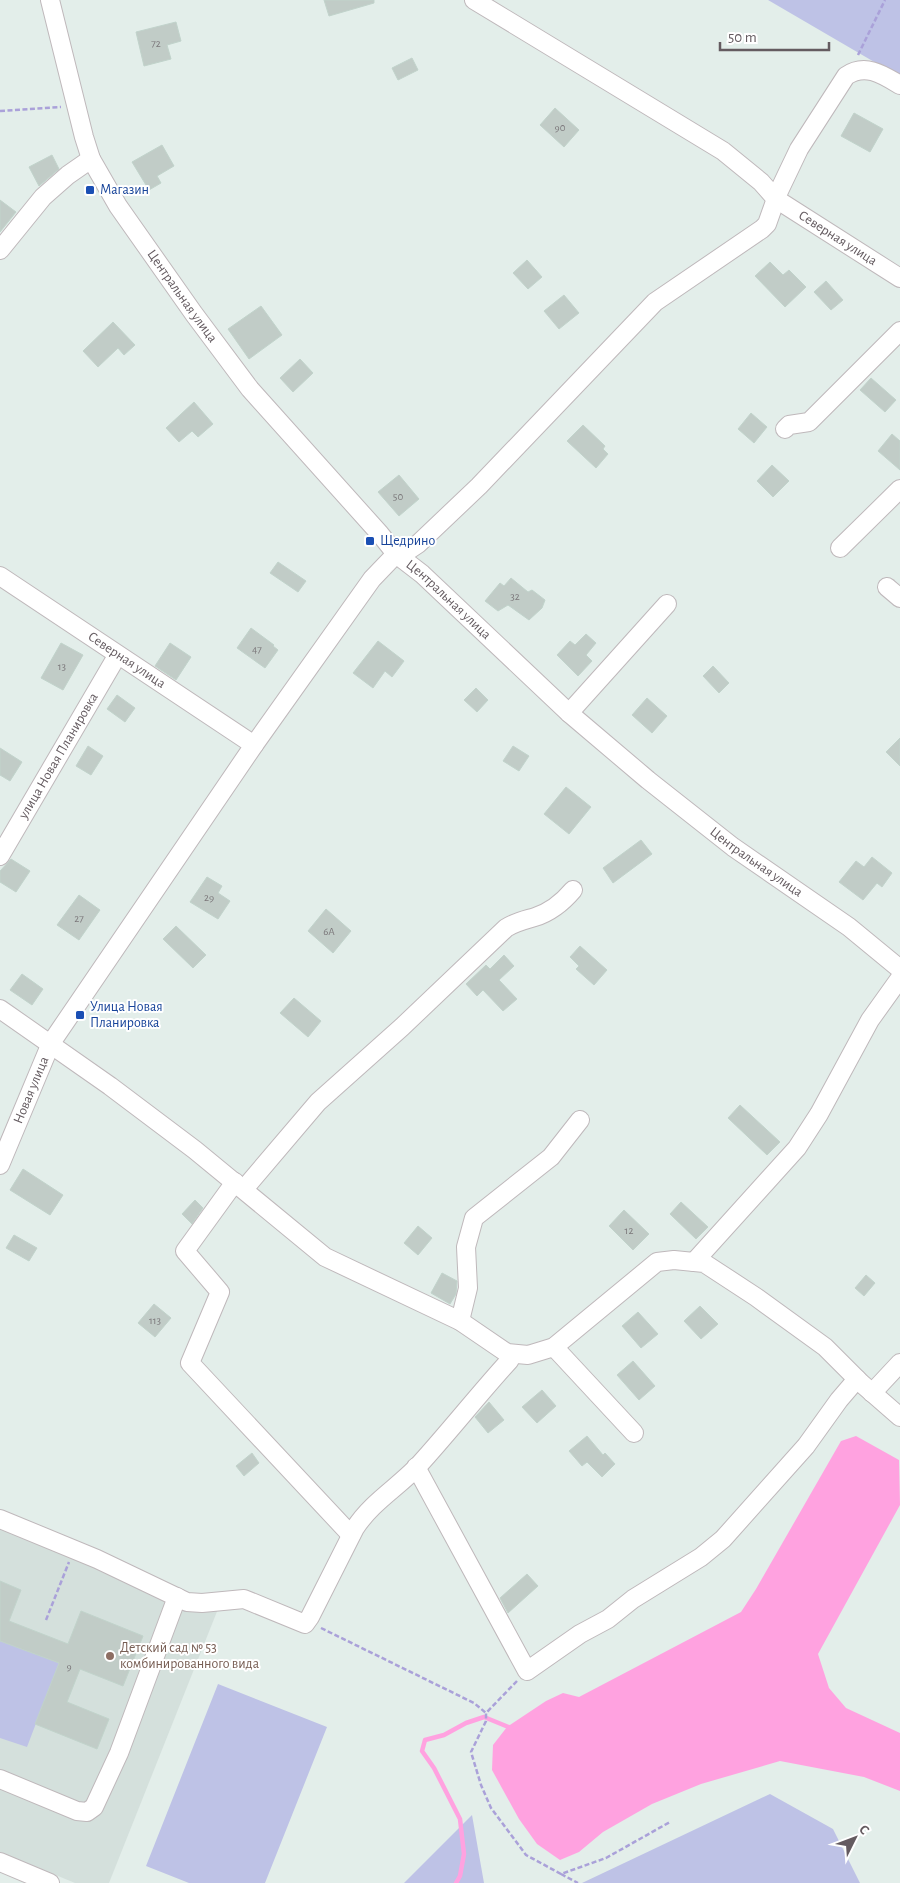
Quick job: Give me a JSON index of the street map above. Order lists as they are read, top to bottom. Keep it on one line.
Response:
{"streets":{"street":["Северная улица","Центральная улица","улица Новая Планировка","Новая улица"]},"crossings":[["Северная улица","улица Новая Планировка"],["Северная улица","Новая улица"],["Центральная улица","Новая улица"]],"places":{"transit":["Магазин","Щедрино","Улица Новая Планировка"],"other":["Детский сад № 53 комбинированного вида"]},"house_numbers":["72","90","50","32","47","13","29","27","6А","12","113","9"],"scale_bar":"50 m","north":"top right"}
